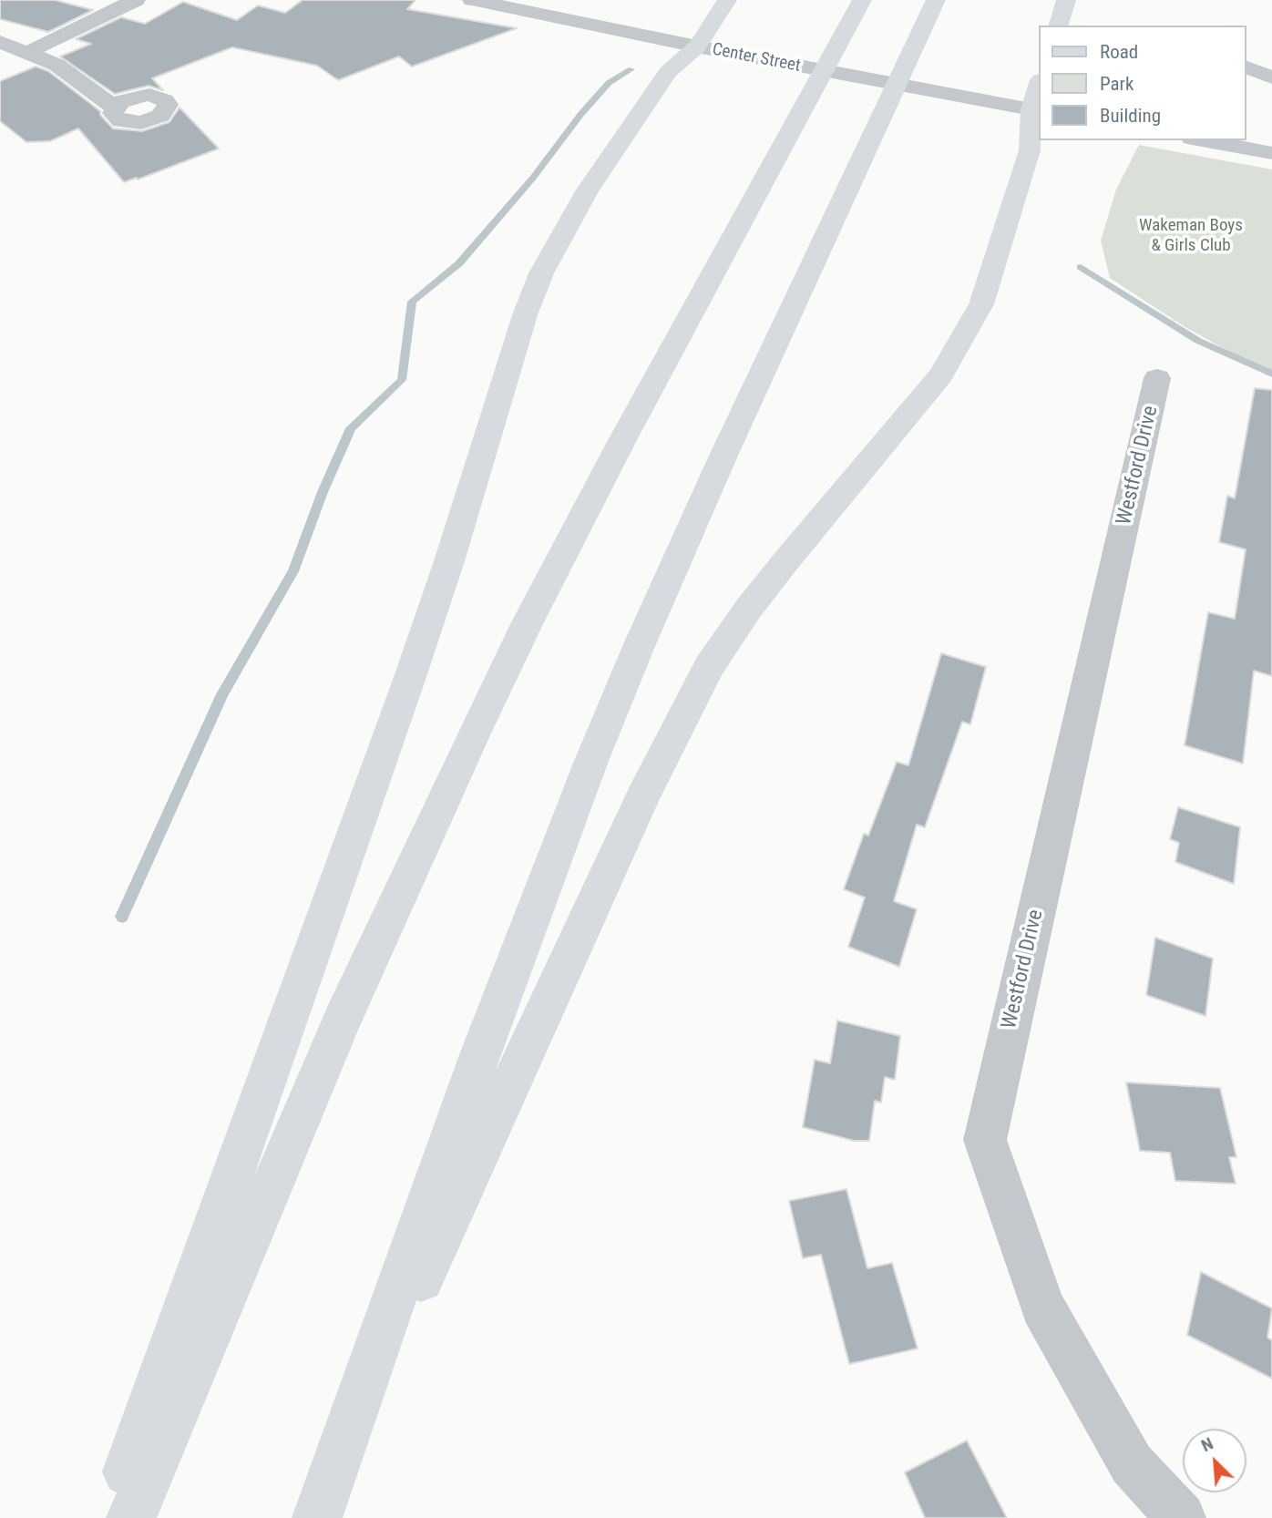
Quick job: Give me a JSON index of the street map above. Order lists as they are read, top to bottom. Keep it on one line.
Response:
{"streets":{"street":["Center Street","Westford Drive"]},"parks":["Wakeman Boys & Girls Club"],"legend":["Road","Park","Building"],"north":"top left"}
